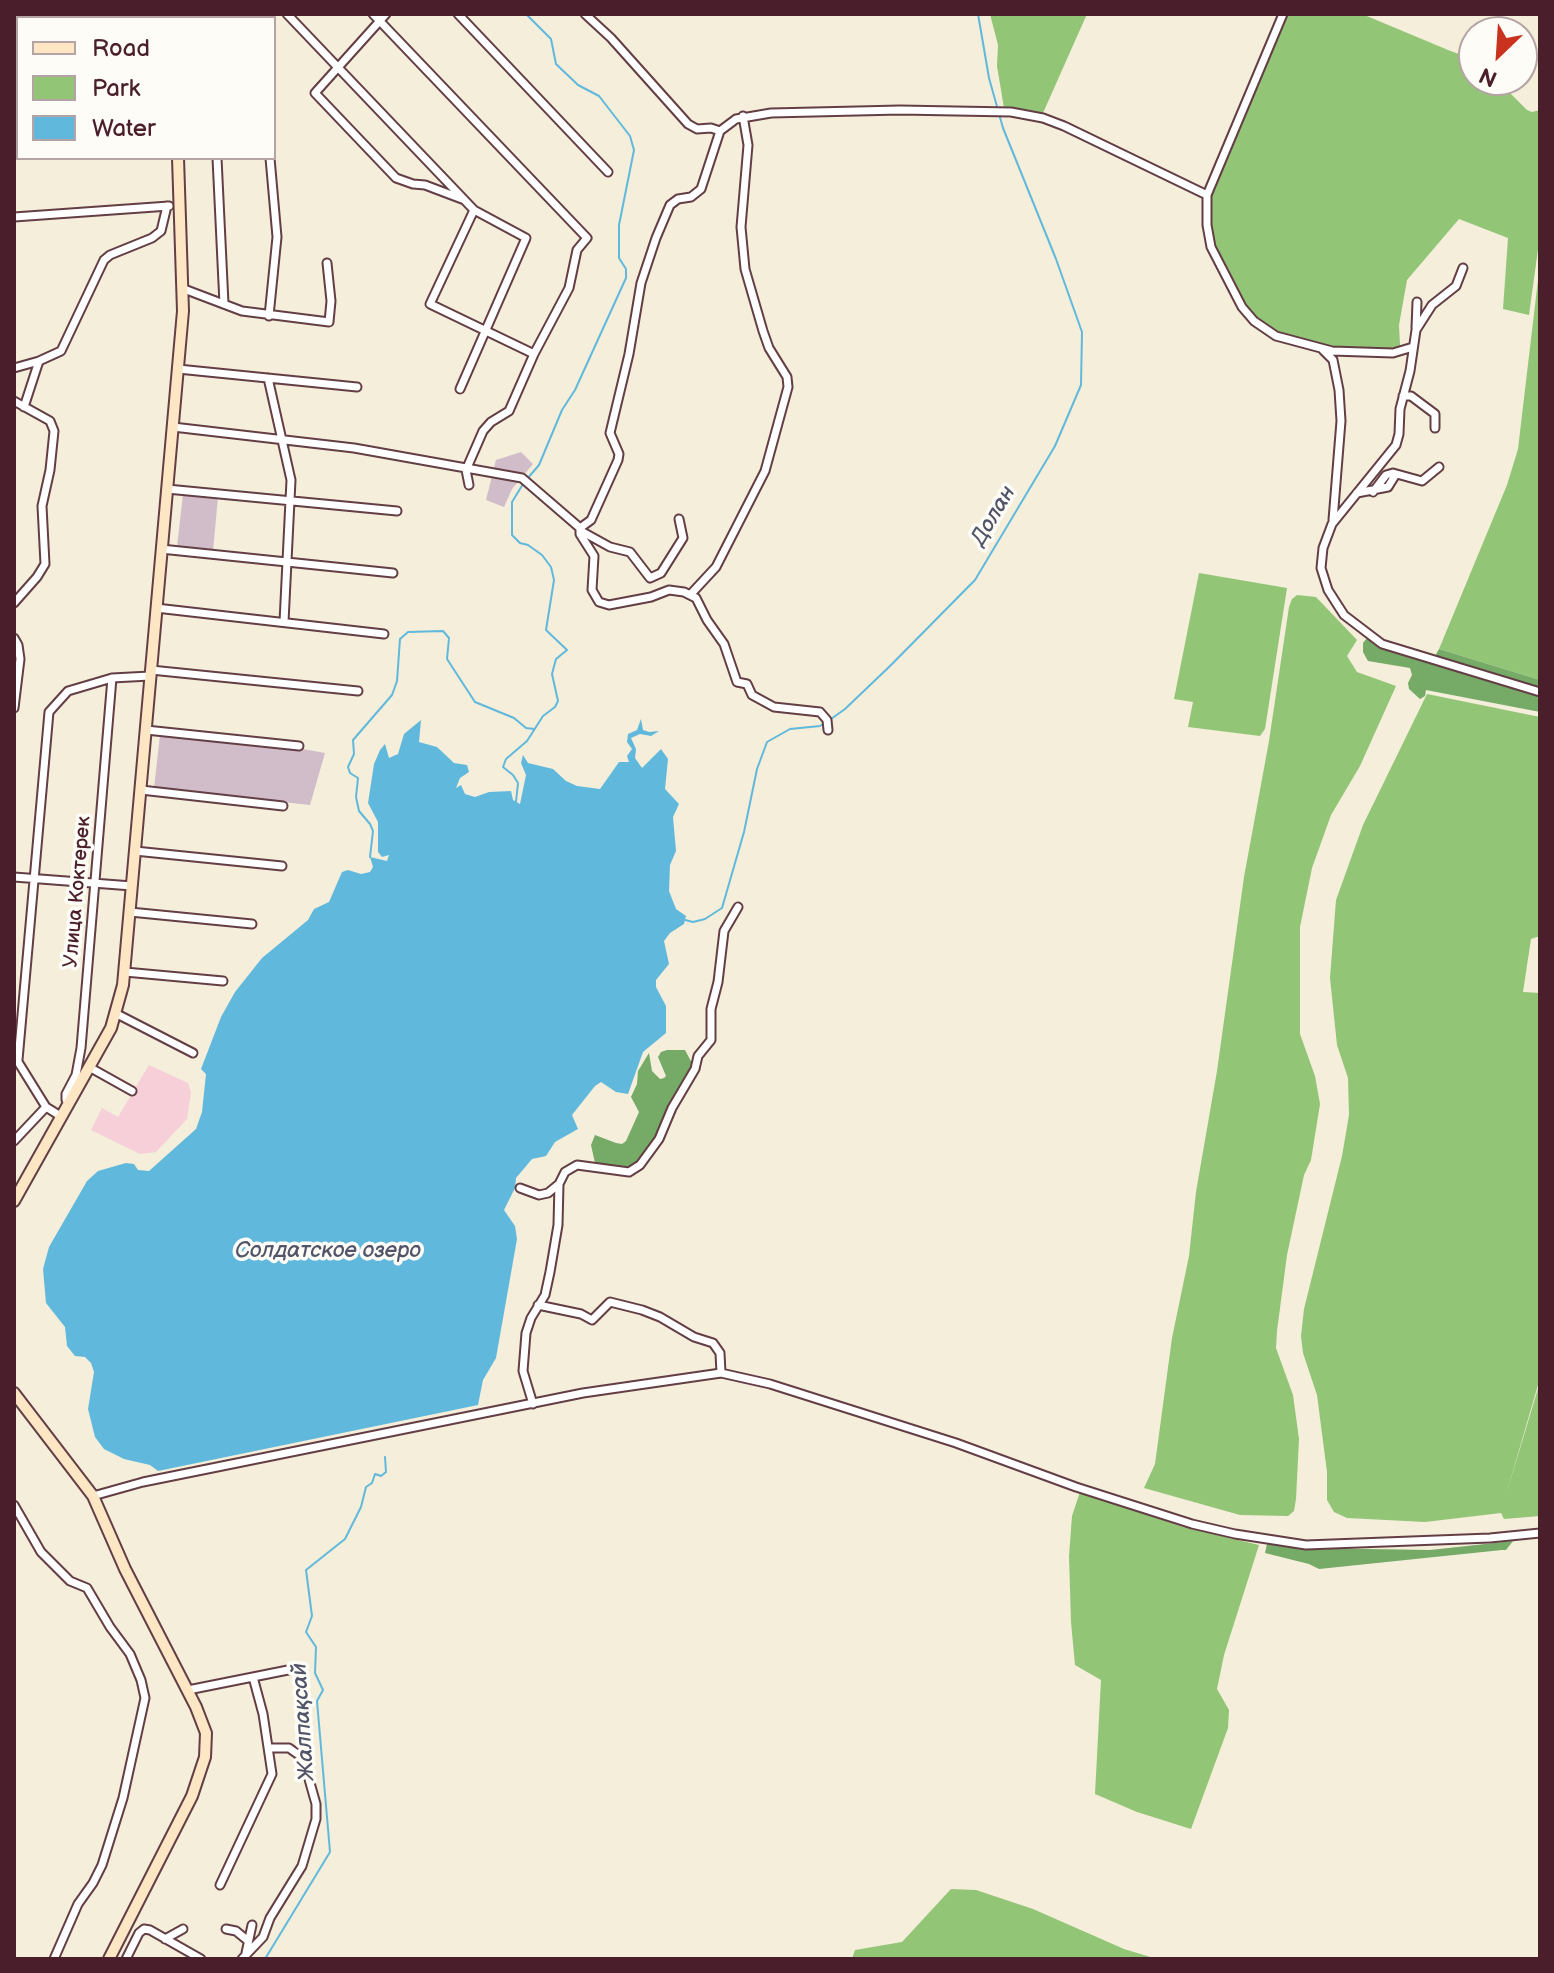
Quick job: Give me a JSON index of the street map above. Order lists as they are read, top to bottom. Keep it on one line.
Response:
{"streets":{"street":["Улица Коктерек"]},"water":["Долан","Солдатское озеро","Жалпақсай"],"legend":["Road","Park","Water"],"north":"bottom left"}
